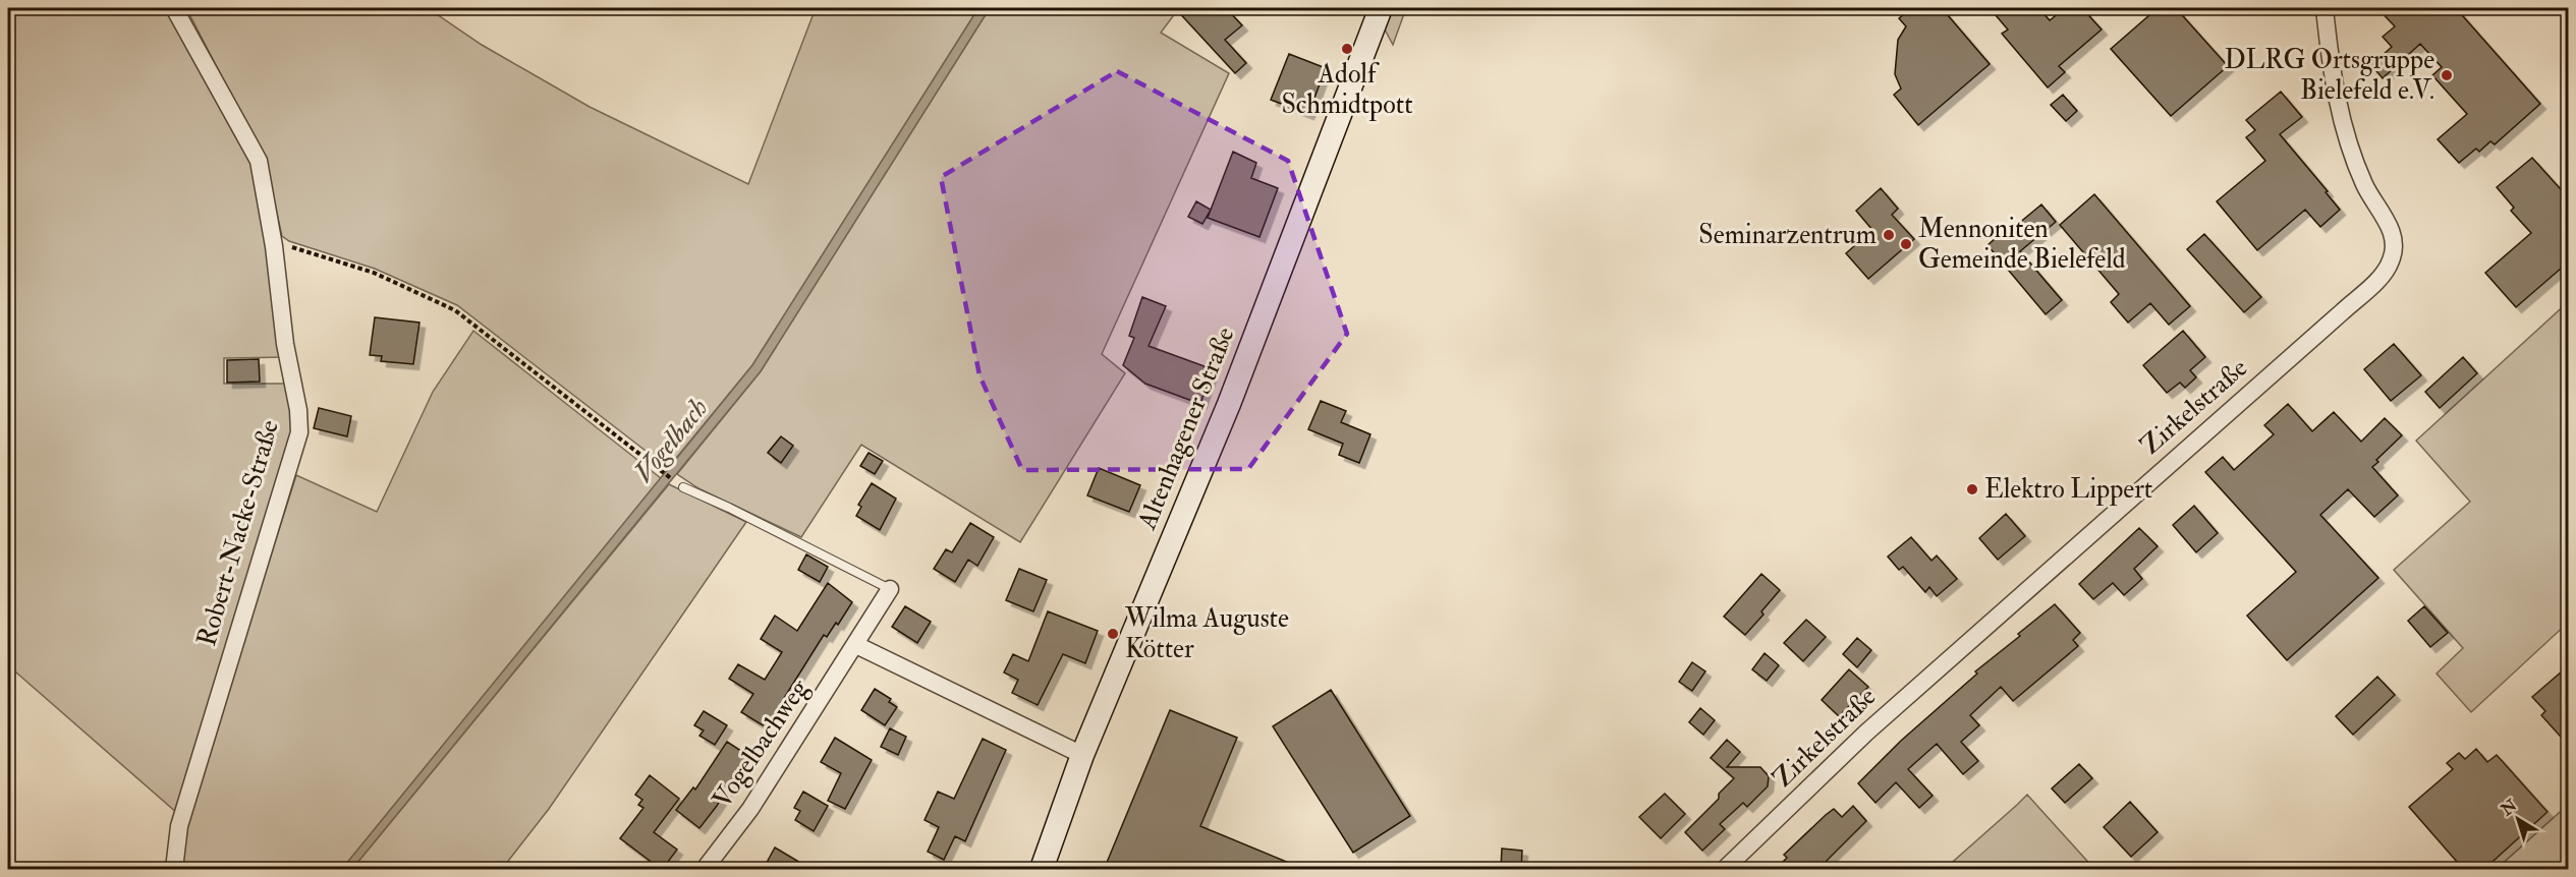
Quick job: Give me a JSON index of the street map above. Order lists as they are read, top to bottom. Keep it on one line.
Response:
{"streets":{"main road":["Altenhagener Straße"],"street":["Zirkelstraße","Robert-Nacke-Straße","Vogelbachweg"]},"water":["Vogelbach"],"places":["Adolf Schmidtpott","DLRG Ortsgruppe Bielefeld e.V.","Seminarzentrum","Mennoniten Gemeinde Bielefeld","Elektro Lippert","Wilma Auguste Kötter"],"north":"top left"}
